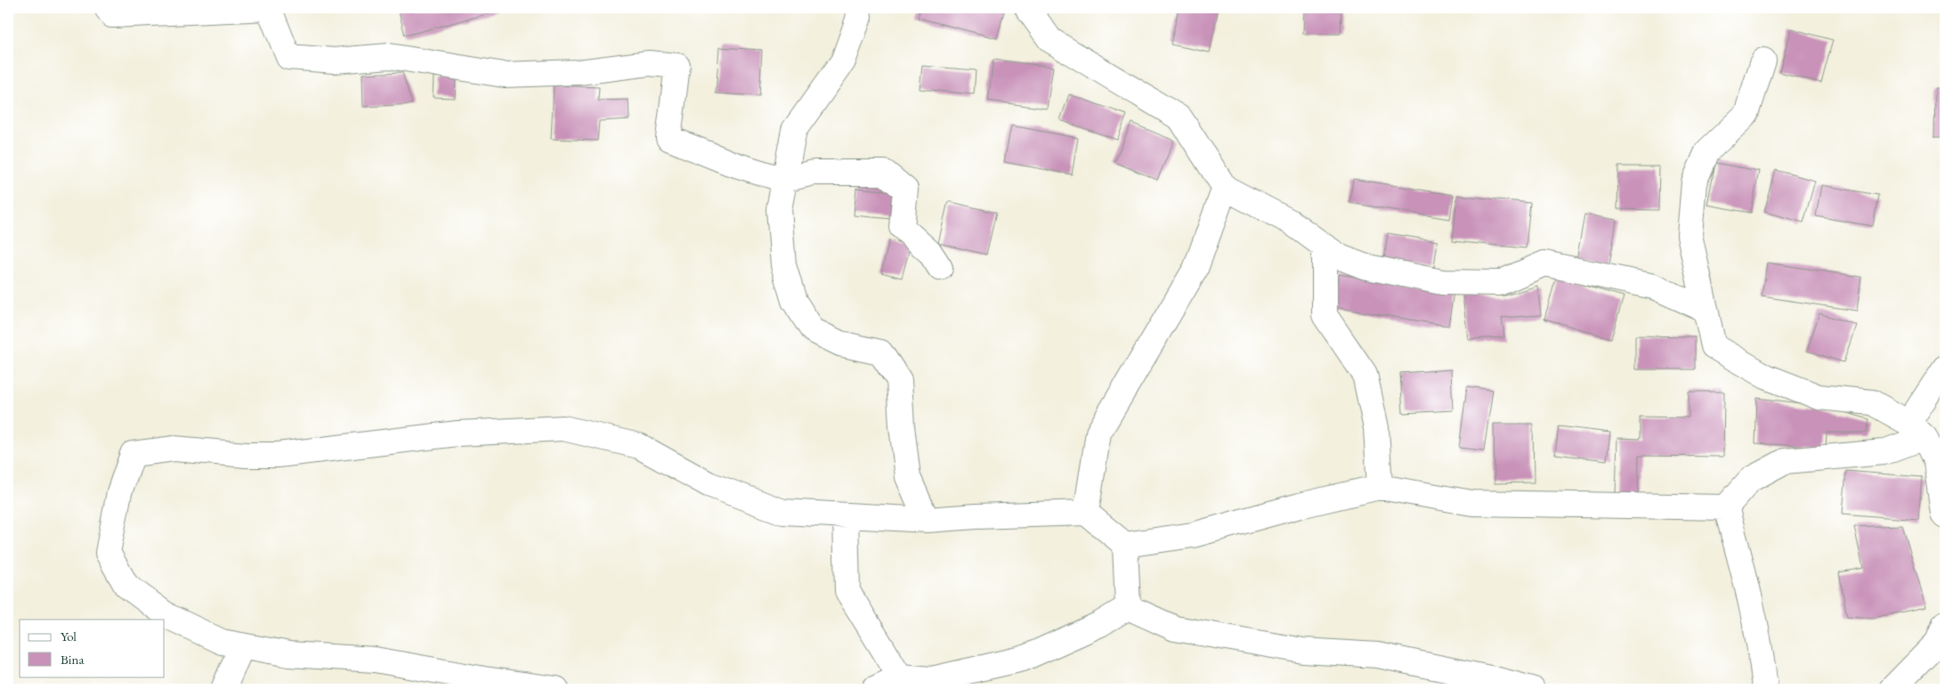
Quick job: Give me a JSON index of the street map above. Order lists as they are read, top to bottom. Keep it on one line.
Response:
{"legend":["Yol","Bina"]}
